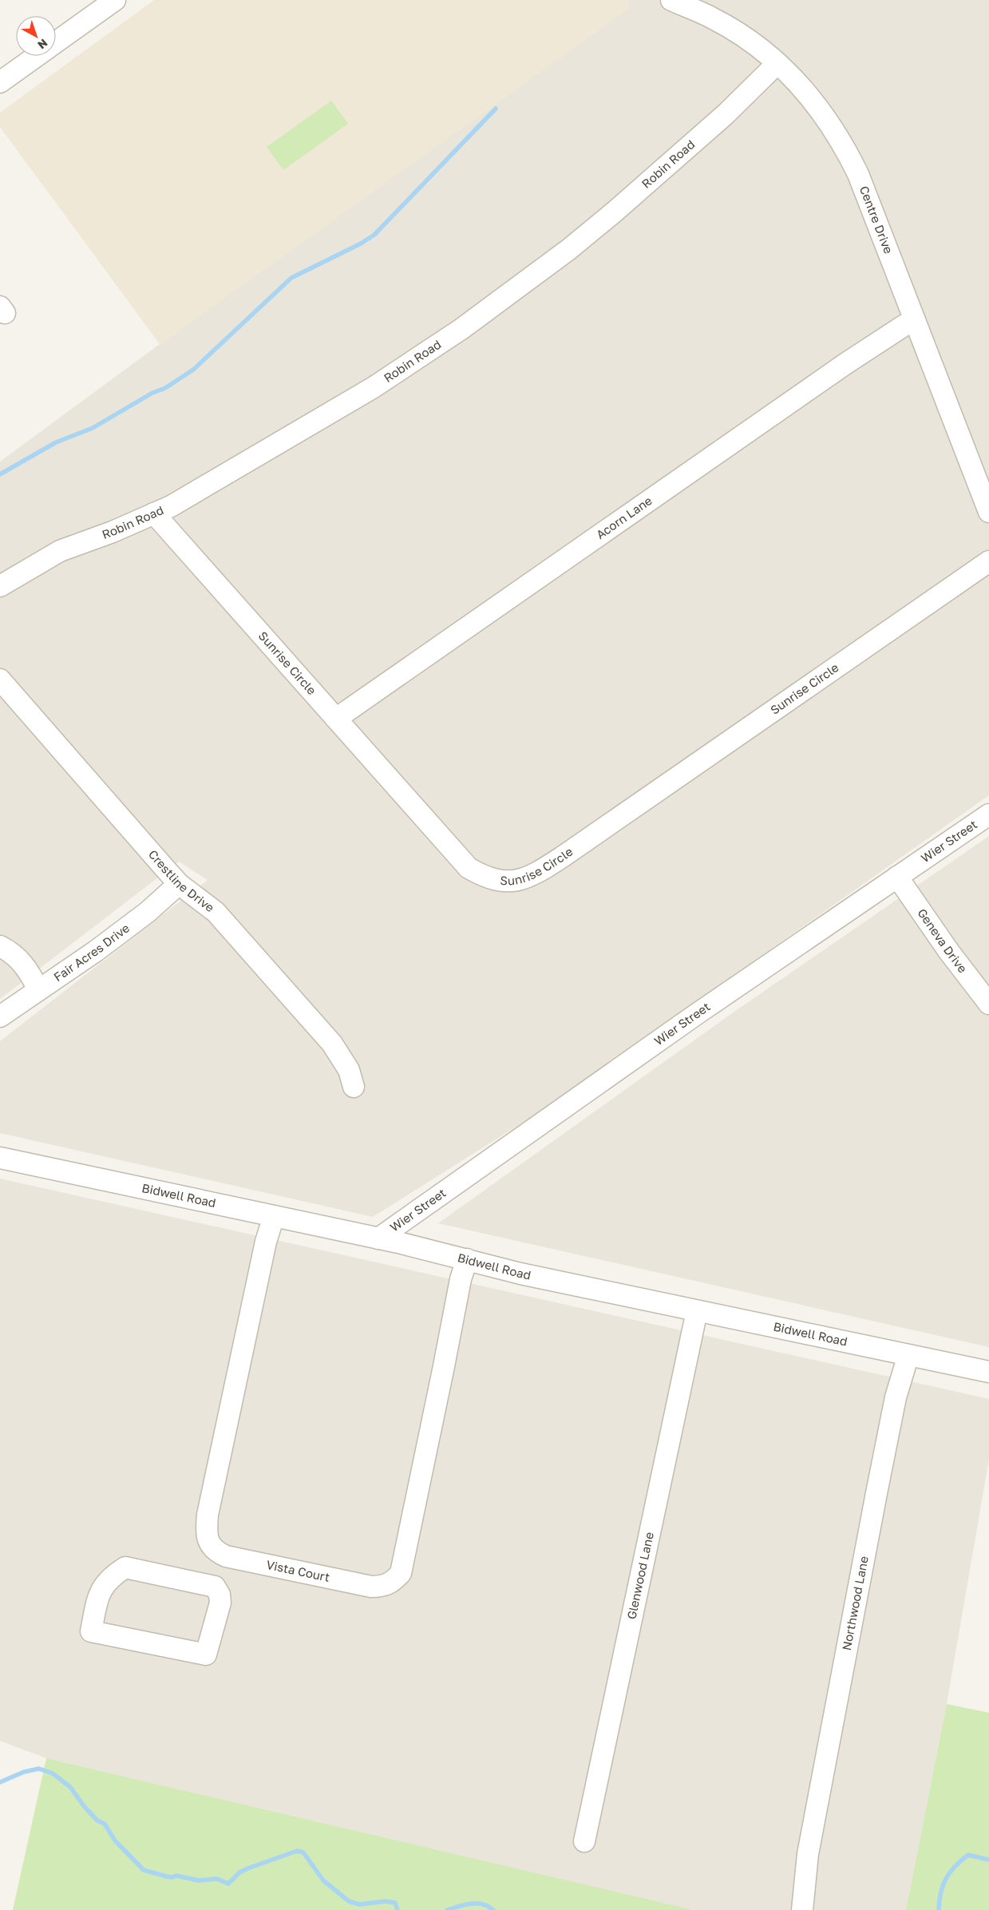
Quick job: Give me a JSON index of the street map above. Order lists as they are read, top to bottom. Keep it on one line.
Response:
{"streets":{"street":["Robin Road","Centre Drive","Acorn Lane","Sunrise Circle","Wier Street","Crestline Drive","Geneva Drive","Fair Acres Drive","Bidwell Road","Vista Court","Glenwood Lane","Northwood Lane"]},"crossings":[["Robin Road","Centre Drive"],["Robin Road","Sunrise Circle"],["Centre Drive","Acorn Lane"],["Acorn Lane","Sunrise Circle"],["Wier Street","Geneva Drive"],["Wier Street","Bidwell Road"],["Crestline Drive","Fair Acres Drive"],["Bidwell Road","Vista Court"],["Bidwell Road","Glenwood Lane"],["Bidwell Road","Northwood Lane"]],"north":"bottom right"}
